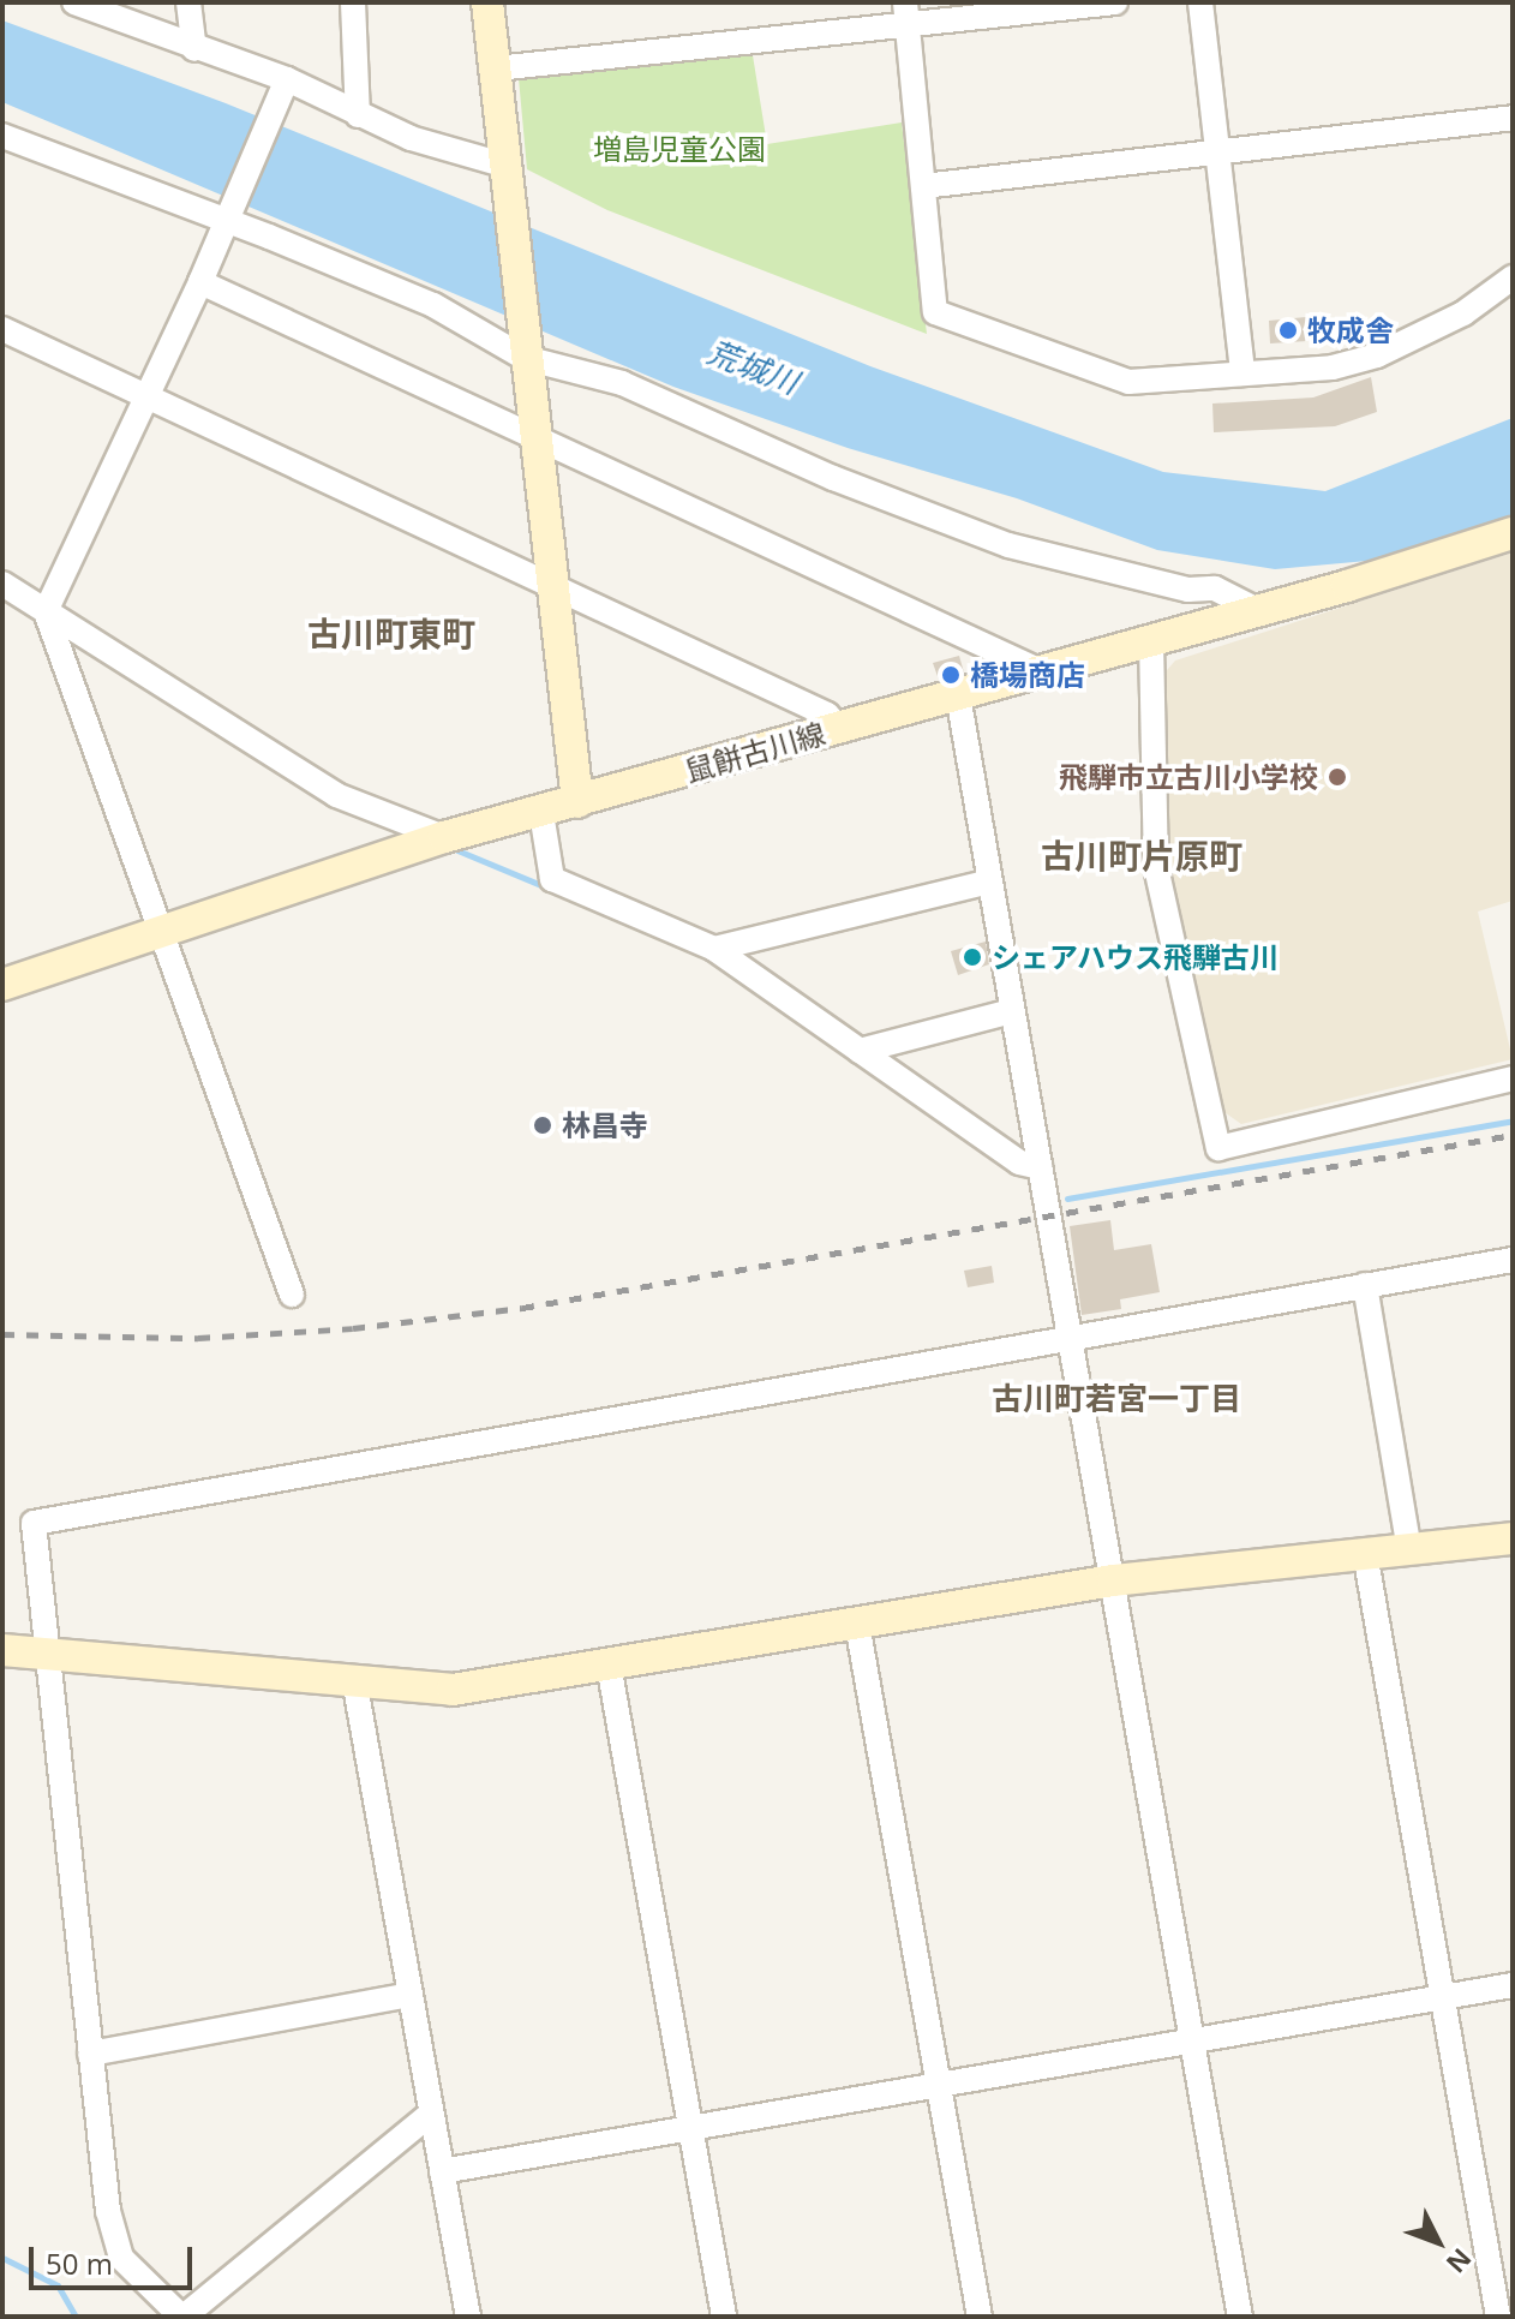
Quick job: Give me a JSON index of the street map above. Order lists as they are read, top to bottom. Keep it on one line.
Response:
{"streets":{"street":["鼠餅古川線"]},"districts":["古川町東町","古川町片原町","古川町若宮一丁目"],"water":["荒城川"],"parks":["増島児童公園"],"places":["牧成舎","橋場商店","飛騨市立古川小学校","シェアハウス飛騨古川","林昌寺"],"scale_bar":"50 m","north":"bottom right"}
